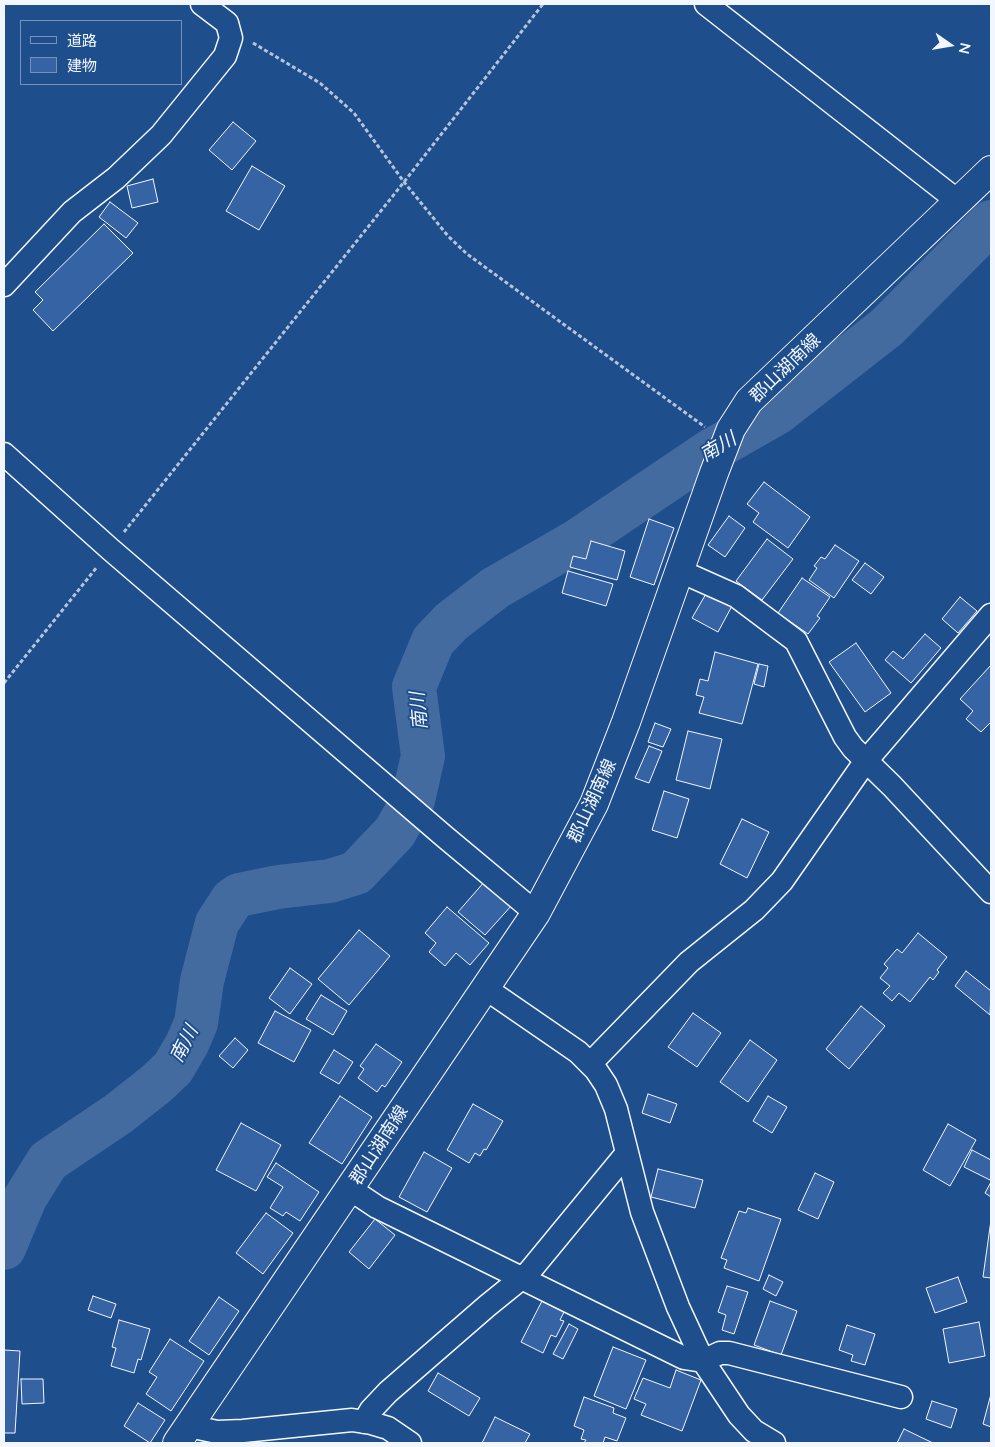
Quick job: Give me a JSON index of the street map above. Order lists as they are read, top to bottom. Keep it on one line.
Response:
{"streets":{"main road":["郡山湖南線"]},"water":["南川"],"legend":["道路","建物"],"north":"right"}
